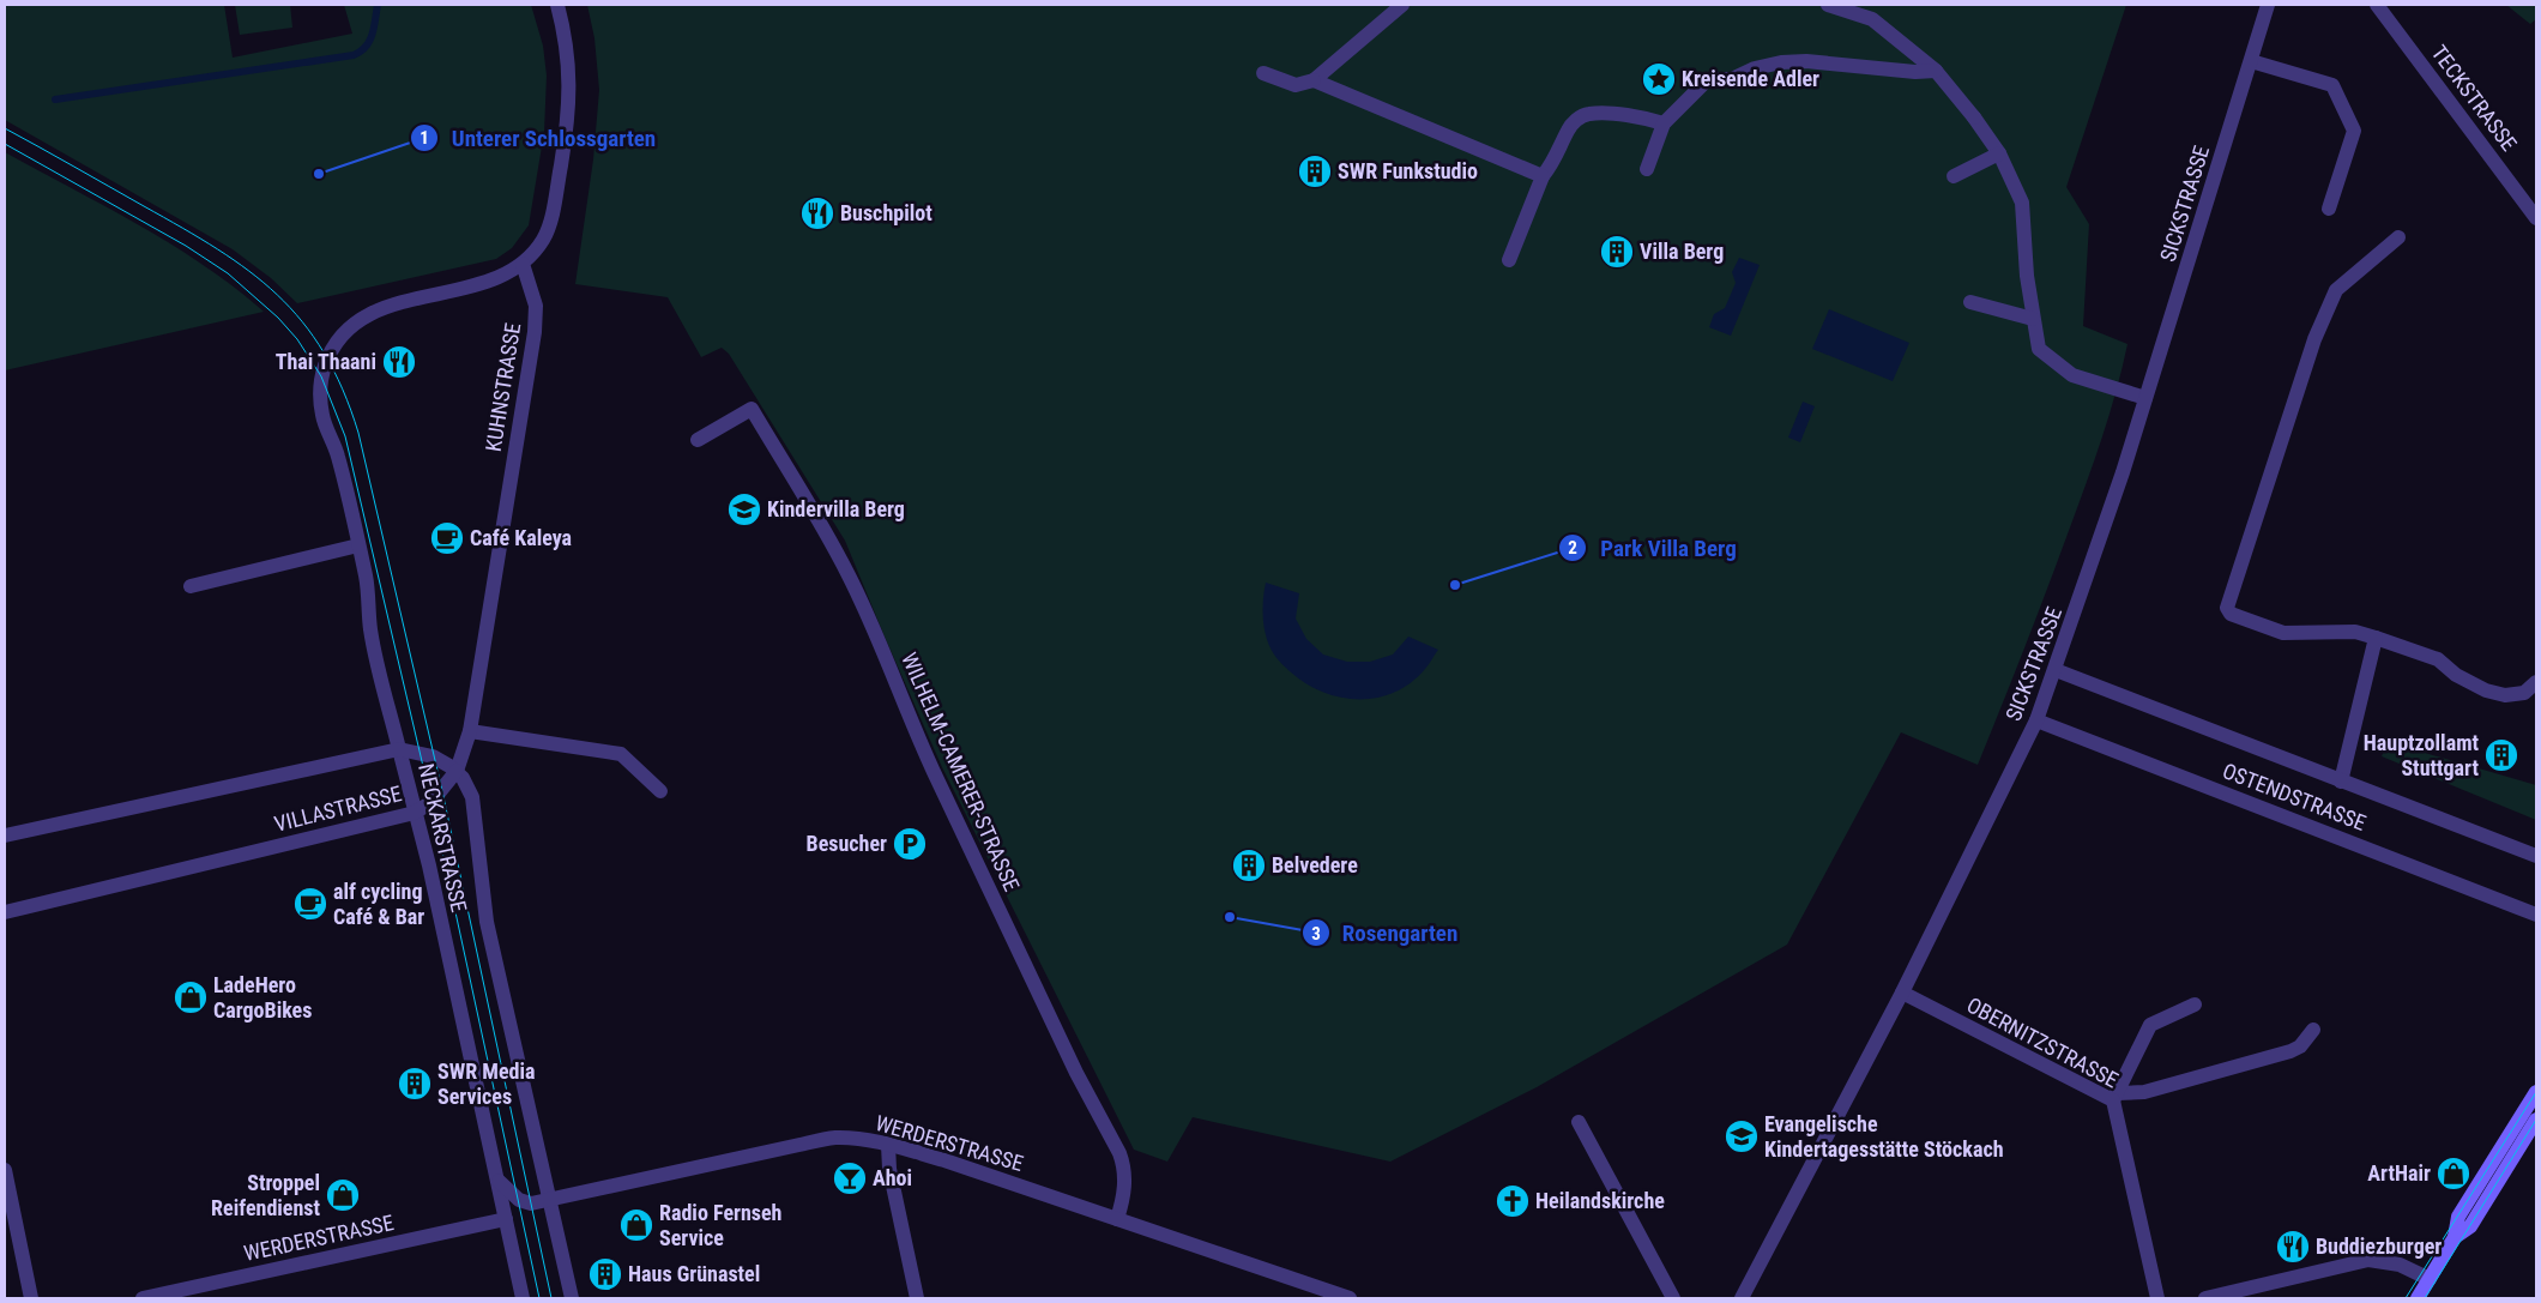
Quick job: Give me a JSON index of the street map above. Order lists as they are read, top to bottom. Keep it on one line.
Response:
{"streets":{"street":["TECKSTRASSE","SICKSTRASSE","KUHNSTRASSE","WILHELM-CAMERER-STRASSE","OSTENDSTRASSE","VILLASTRASSE","NECKARSTRASSE","OBERNITZSTRASSE","WERDERSTRASSE"]},"crossings":[["SICKSTRASSE","OSTENDSTRASSE"],["SICKSTRASSE","OBERNITZSTRASSE"],["KUHNSTRASSE","VILLASTRASSE"],["KUHNSTRASSE","NECKARSTRASSE"],["WILHELM-CAMERER-STRASSE","WERDERSTRASSE"],["VILLASTRASSE","NECKARSTRASSE"],["NECKARSTRASSE","WERDERSTRASSE"]],"places":{"place":["Kreisende Adler"],"building":["SWR Funkstudio","Villa Berg","Hauptzollamt Stuttgart","Belvedere","SWR Media Services","Haus Grünastel"],"other":["Unterer Schlossgarten","Park Villa Berg","Rosengarten"],"restaurant":["Buschpilot","Thai Thaani","Buddiezburger"],"school or university":["Kindervilla Berg","Evangelische Kindertagesstätte Stöckach"],"cafe":["Café Kaleya","alf cycling Café & Bar"],"parking":["Besucher"],"shop":["LadeHero CargoBikes","ArtHair","Stroppel Reifendienst","Radio Fernseh Service"],"bar":["Ahoi"],"church":["Heilandskirche"]}}
